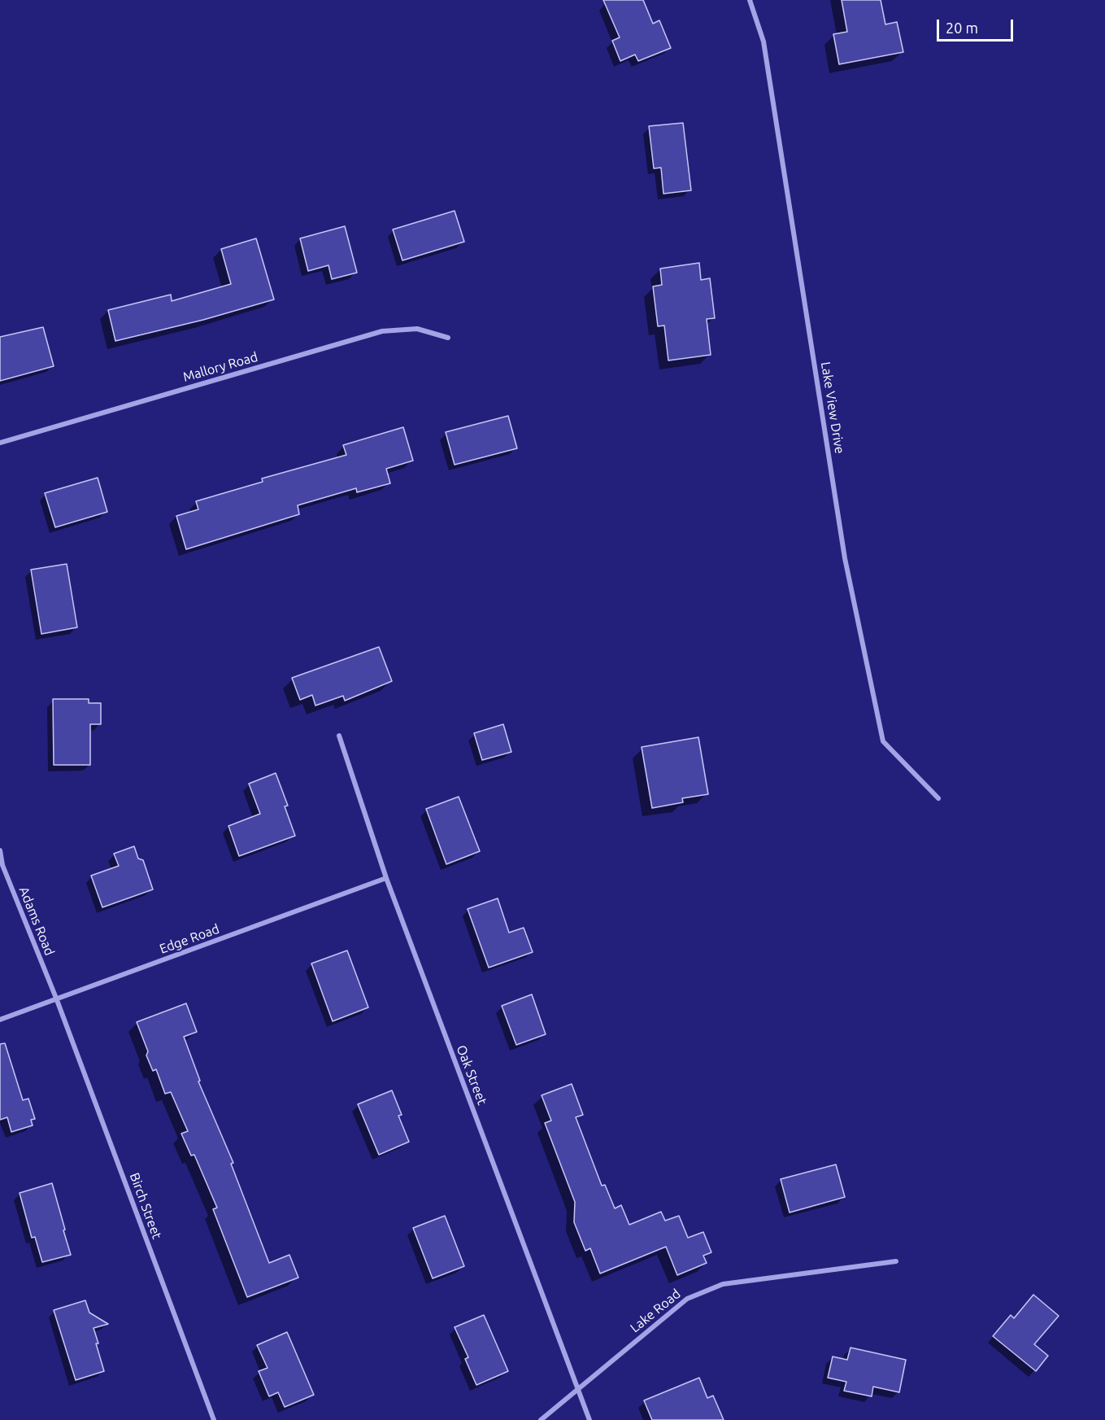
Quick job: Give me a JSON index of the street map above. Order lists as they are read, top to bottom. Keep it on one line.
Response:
{"streets":{"street":["Mallory Road","Lake View Drive","Adams Road","Edge Road","Oak Street","Birch Street","Lake Road"]},"crossings":[["Adams Road","Edge Road"],["Adams Road","Birch Street"],["Edge Road","Oak Street"],["Edge Road","Birch Street"],["Oak Street","Lake Road"]],"scale_bar":"20 m"}
